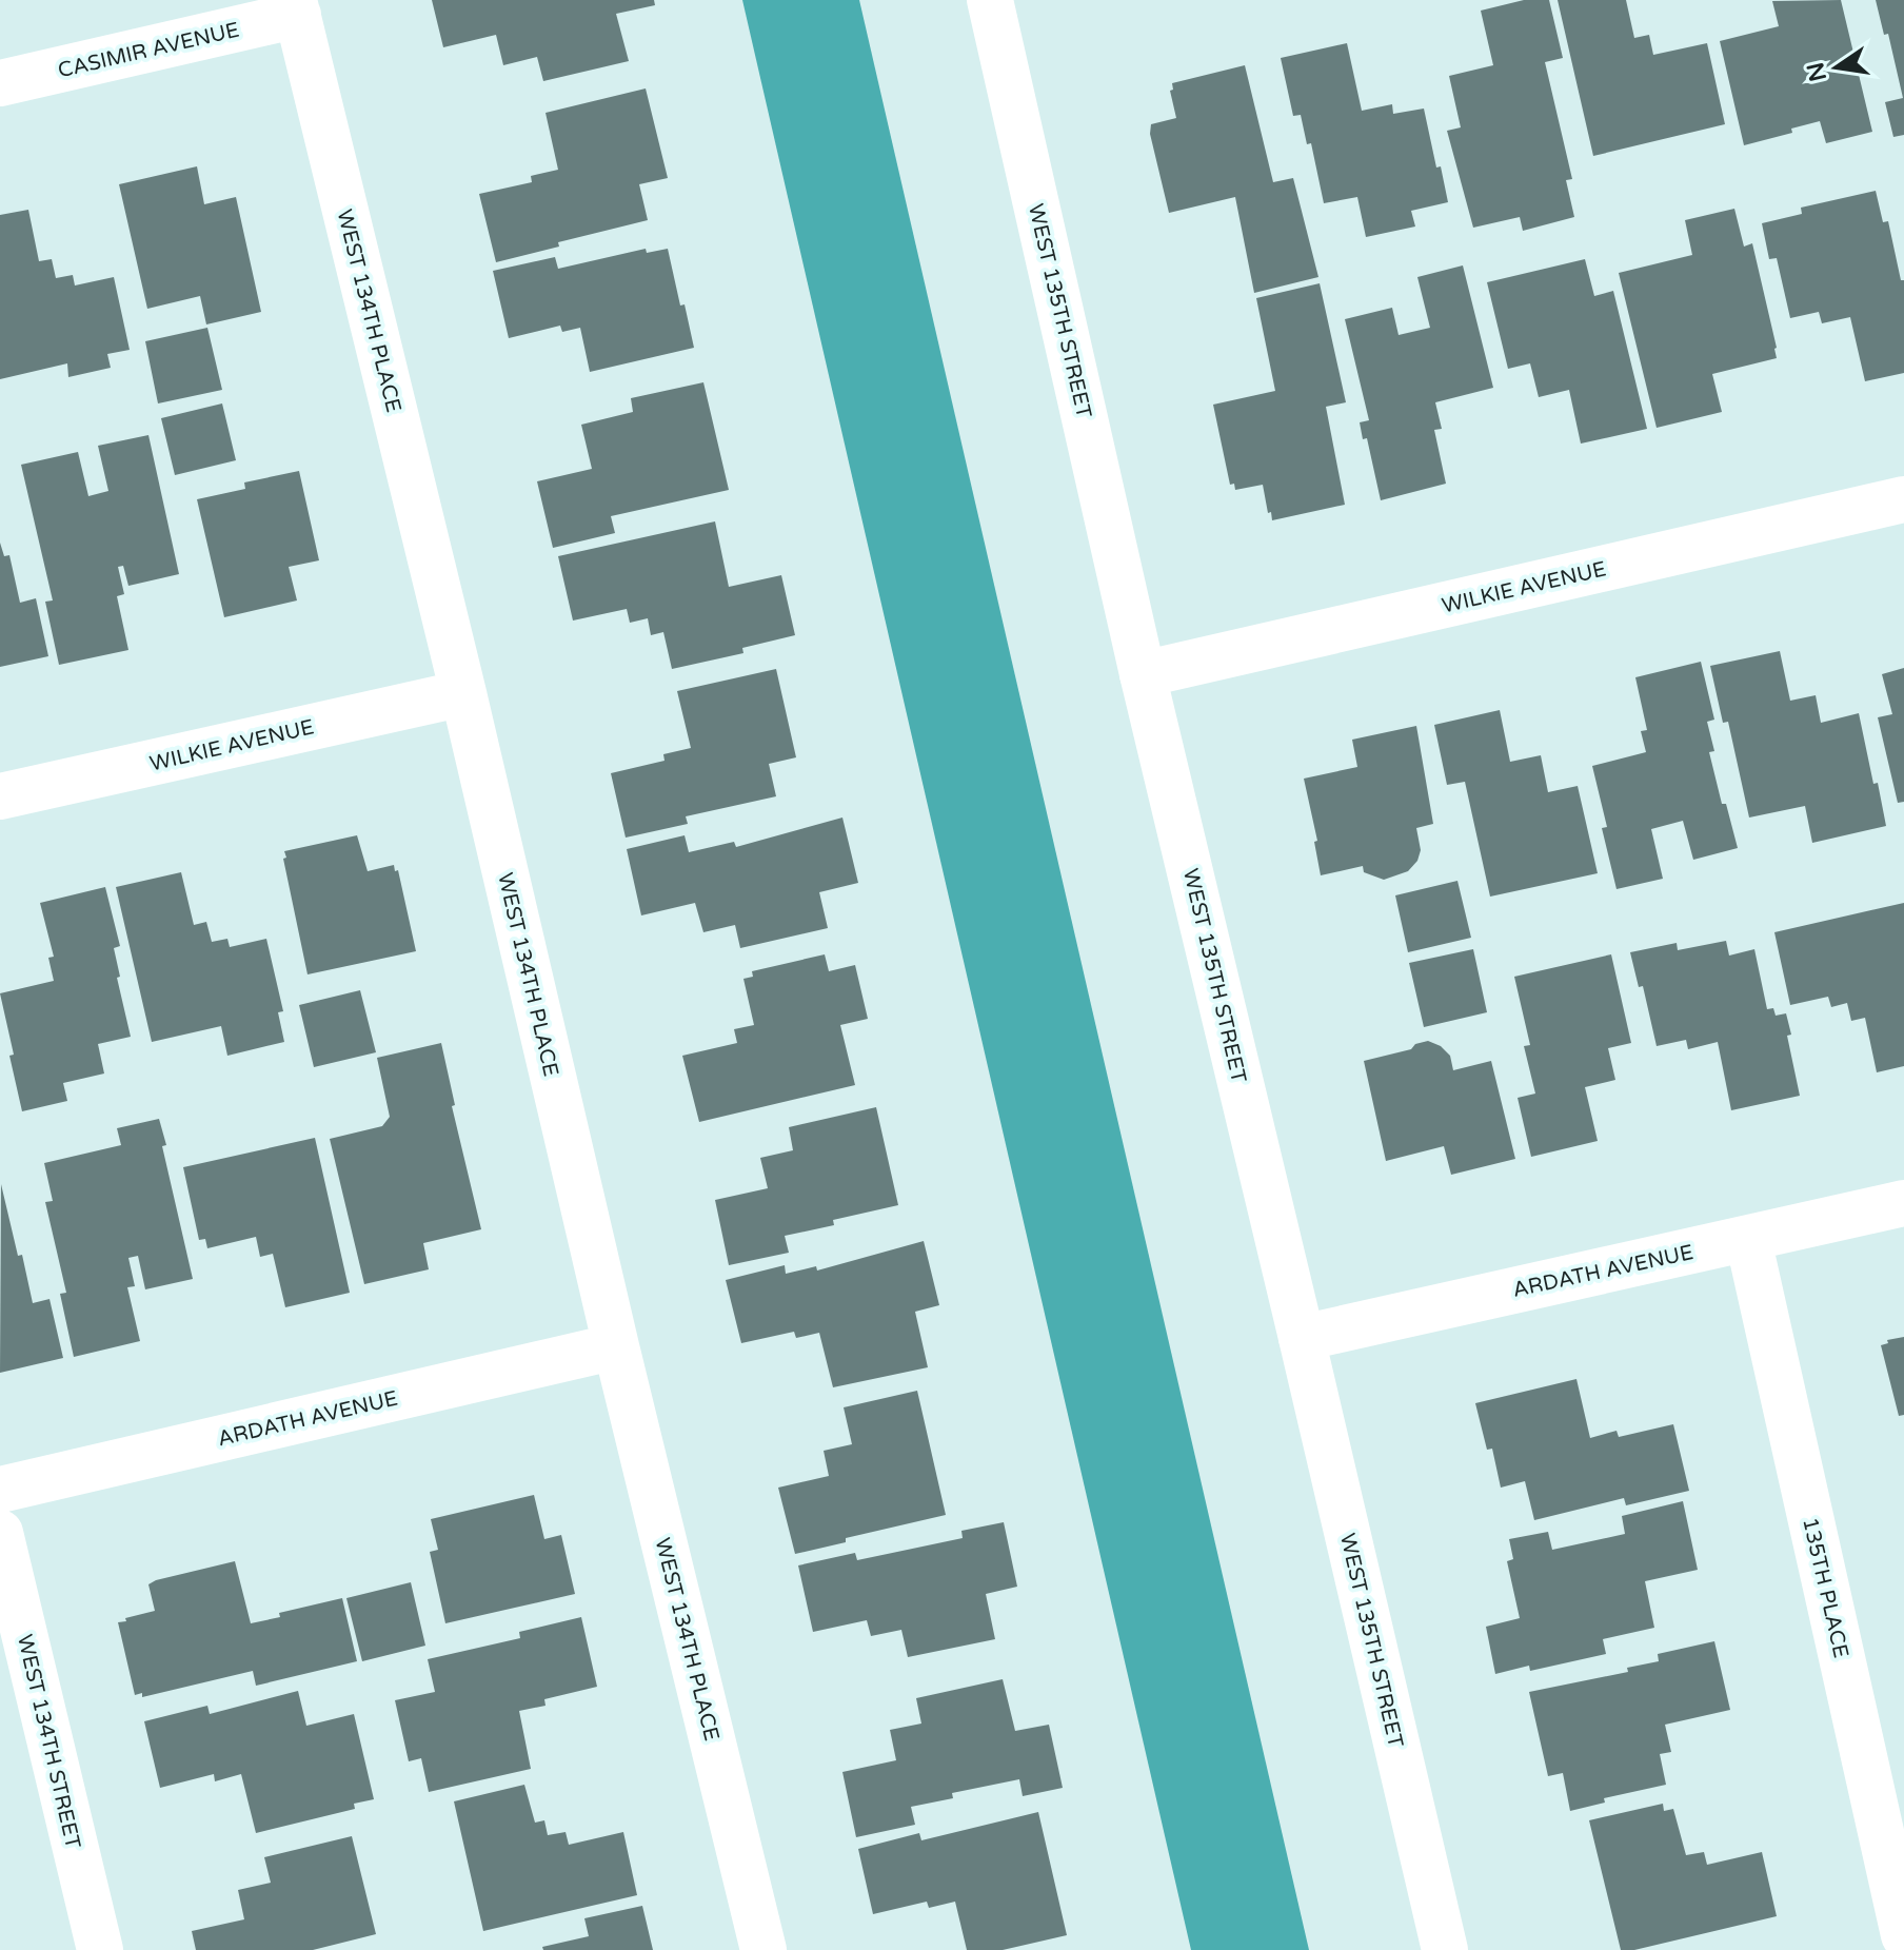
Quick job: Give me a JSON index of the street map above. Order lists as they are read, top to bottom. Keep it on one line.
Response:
{"streets":{"street":["CASIMIR AVENUE","WEST 134TH PLACE","WEST 135TH STREET","WILKIE AVENUE","ARDATH AVENUE","135TH PLACE","WEST 134TH STREET"]},"crossings":[["CASIMIR AVENUE","WEST 134TH PLACE"],["WEST 134TH PLACE","WILKIE AVENUE"],["WEST 134TH PLACE","ARDATH AVENUE"],["WEST 135TH STREET","WILKIE AVENUE"],["WEST 135TH STREET","ARDATH AVENUE"],["ARDATH AVENUE","135TH PLACE"]],"north":"left"}
